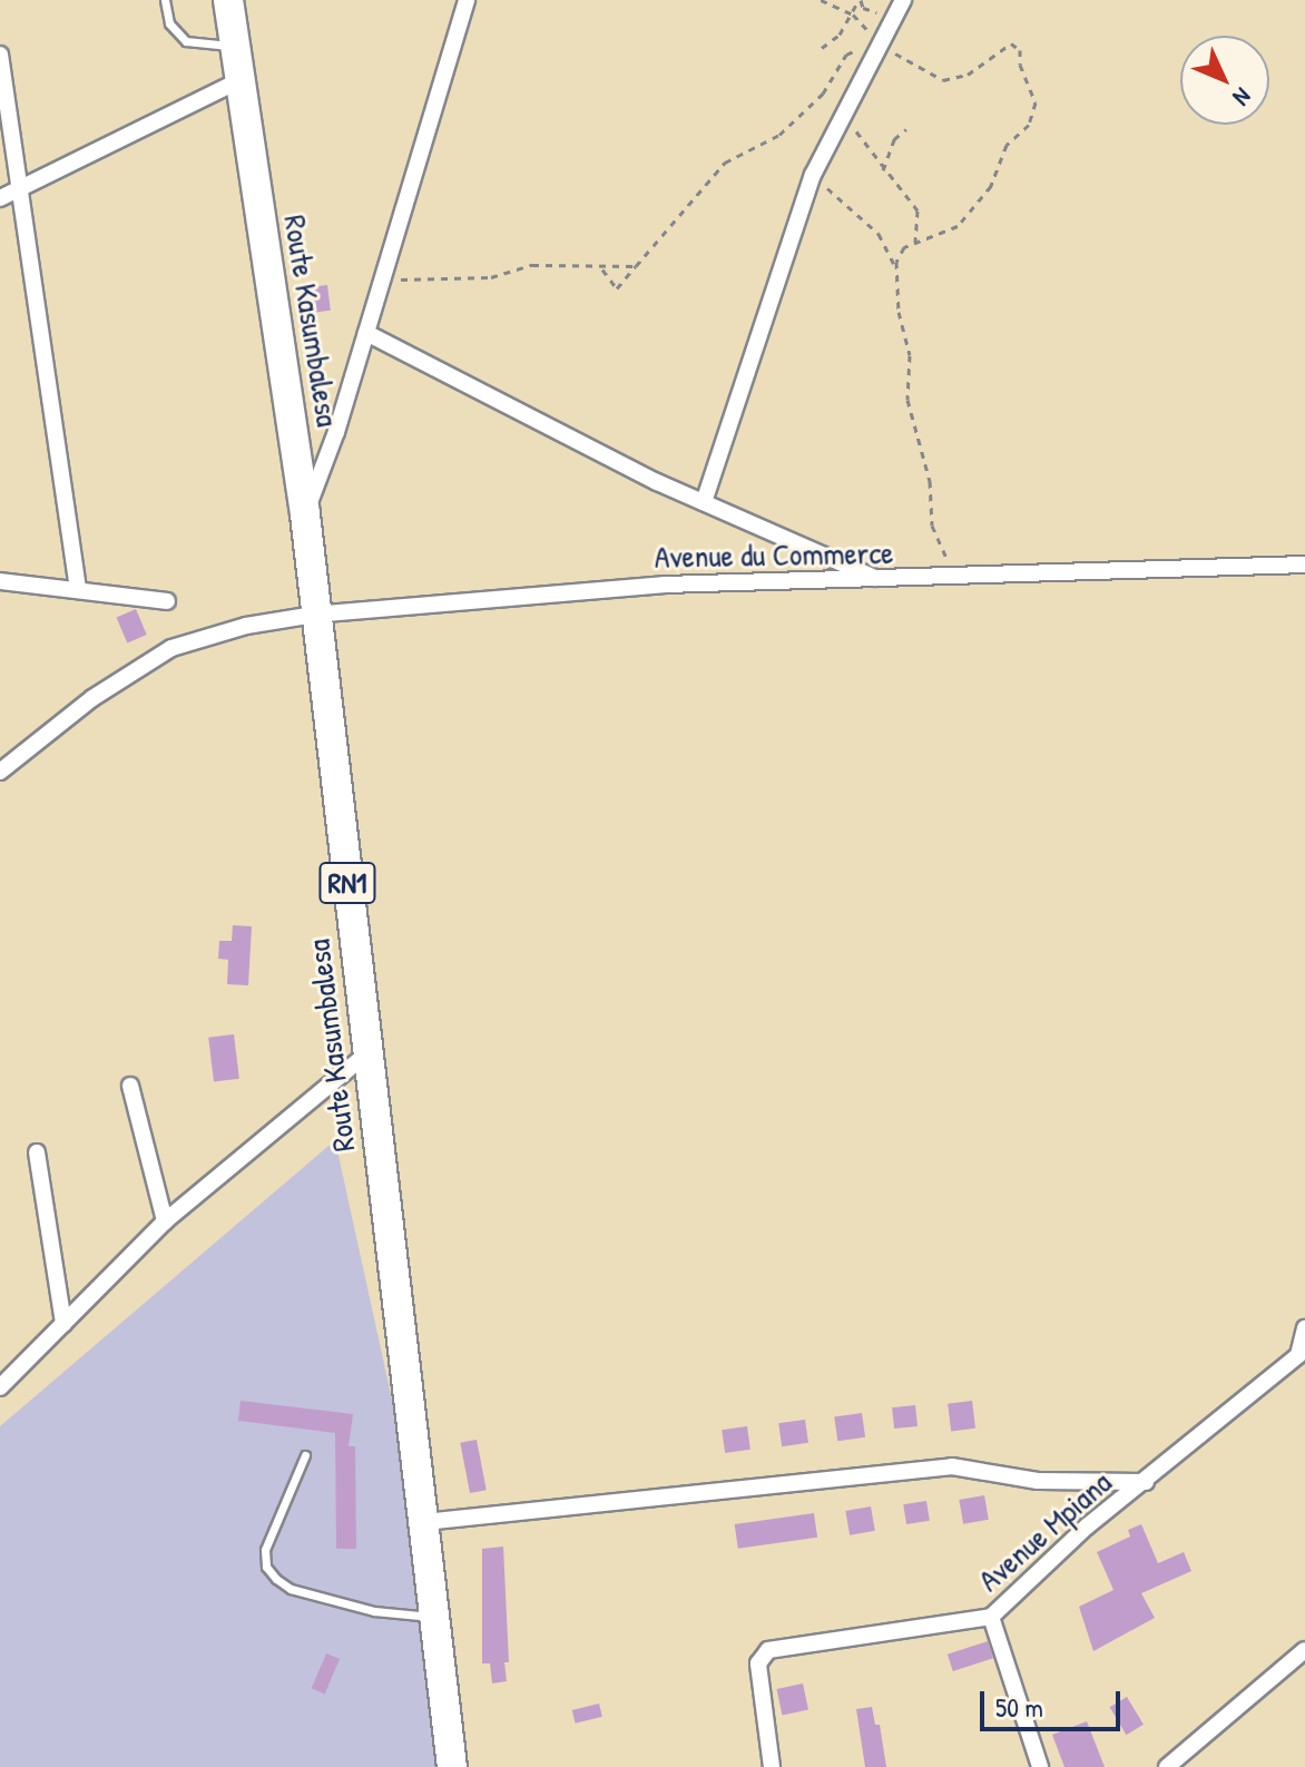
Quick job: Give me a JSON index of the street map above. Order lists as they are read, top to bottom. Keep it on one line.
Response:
{"streets":{"highway":["Route Kasumbalesa","RN1"],"street":["Avenue du Commerce","Avenue Mpiana"]},"crossings":[["Route Kasumbalesa","Avenue du Commerce"]],"scale_bar":"50 m","north":"bottom right"}
